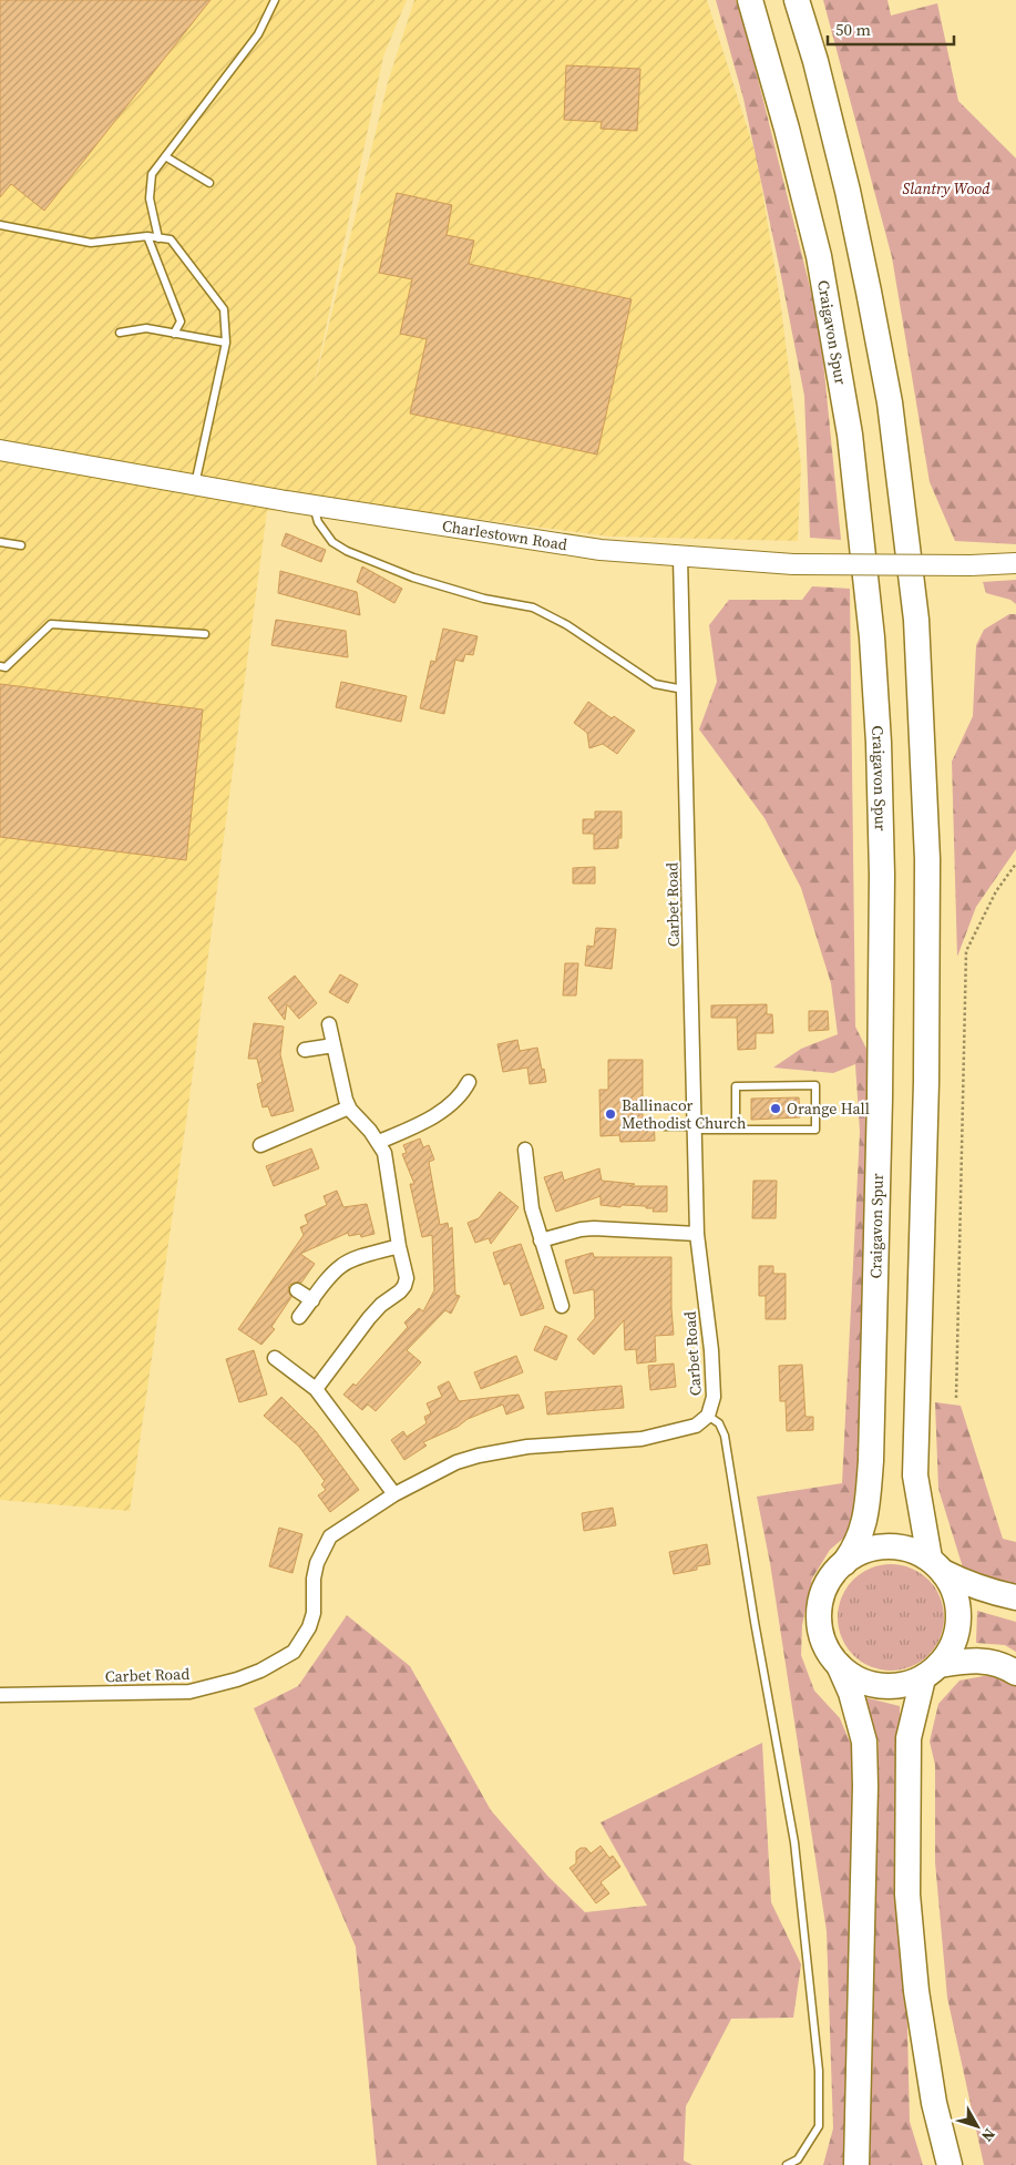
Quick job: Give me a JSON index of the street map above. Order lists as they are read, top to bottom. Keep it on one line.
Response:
{"streets":{"highway":["Craigavon Spur"],"main road":["Charlestown Road"],"street":["Carbet Road"]},"crossings":[["Charlestown Road","Carbet Road"]],"parks":["Slantry Wood"],"places":["Orange Hall","Ballinacor Methodist Church"],"scale_bar":"50 m","north":"bottom right"}
